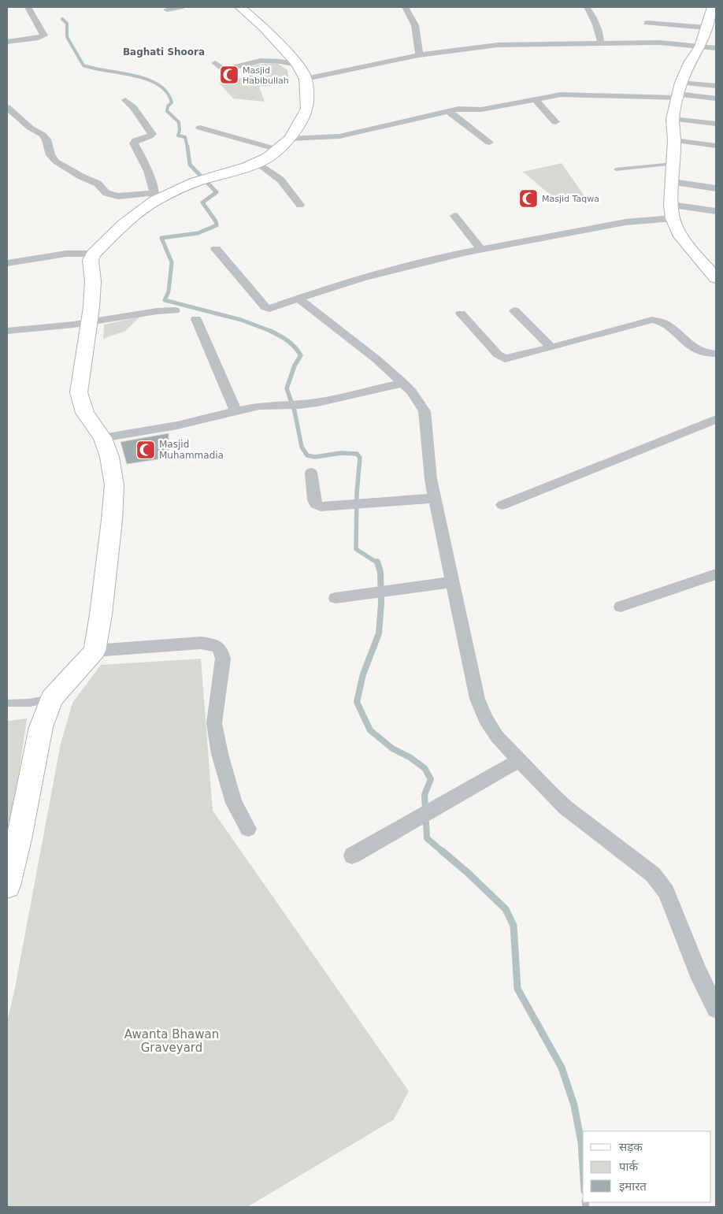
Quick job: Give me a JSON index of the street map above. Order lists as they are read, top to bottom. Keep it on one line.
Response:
{"districts":["Baghati Shoora"],"parks":["Awanta Bhawan Graveyard"],"places":{"mosque":["Masjid Habibullah","Masjid Taqwa","Masjid Muhammadia"]},"legend":["सड़क","पार्क","इमारत"]}
